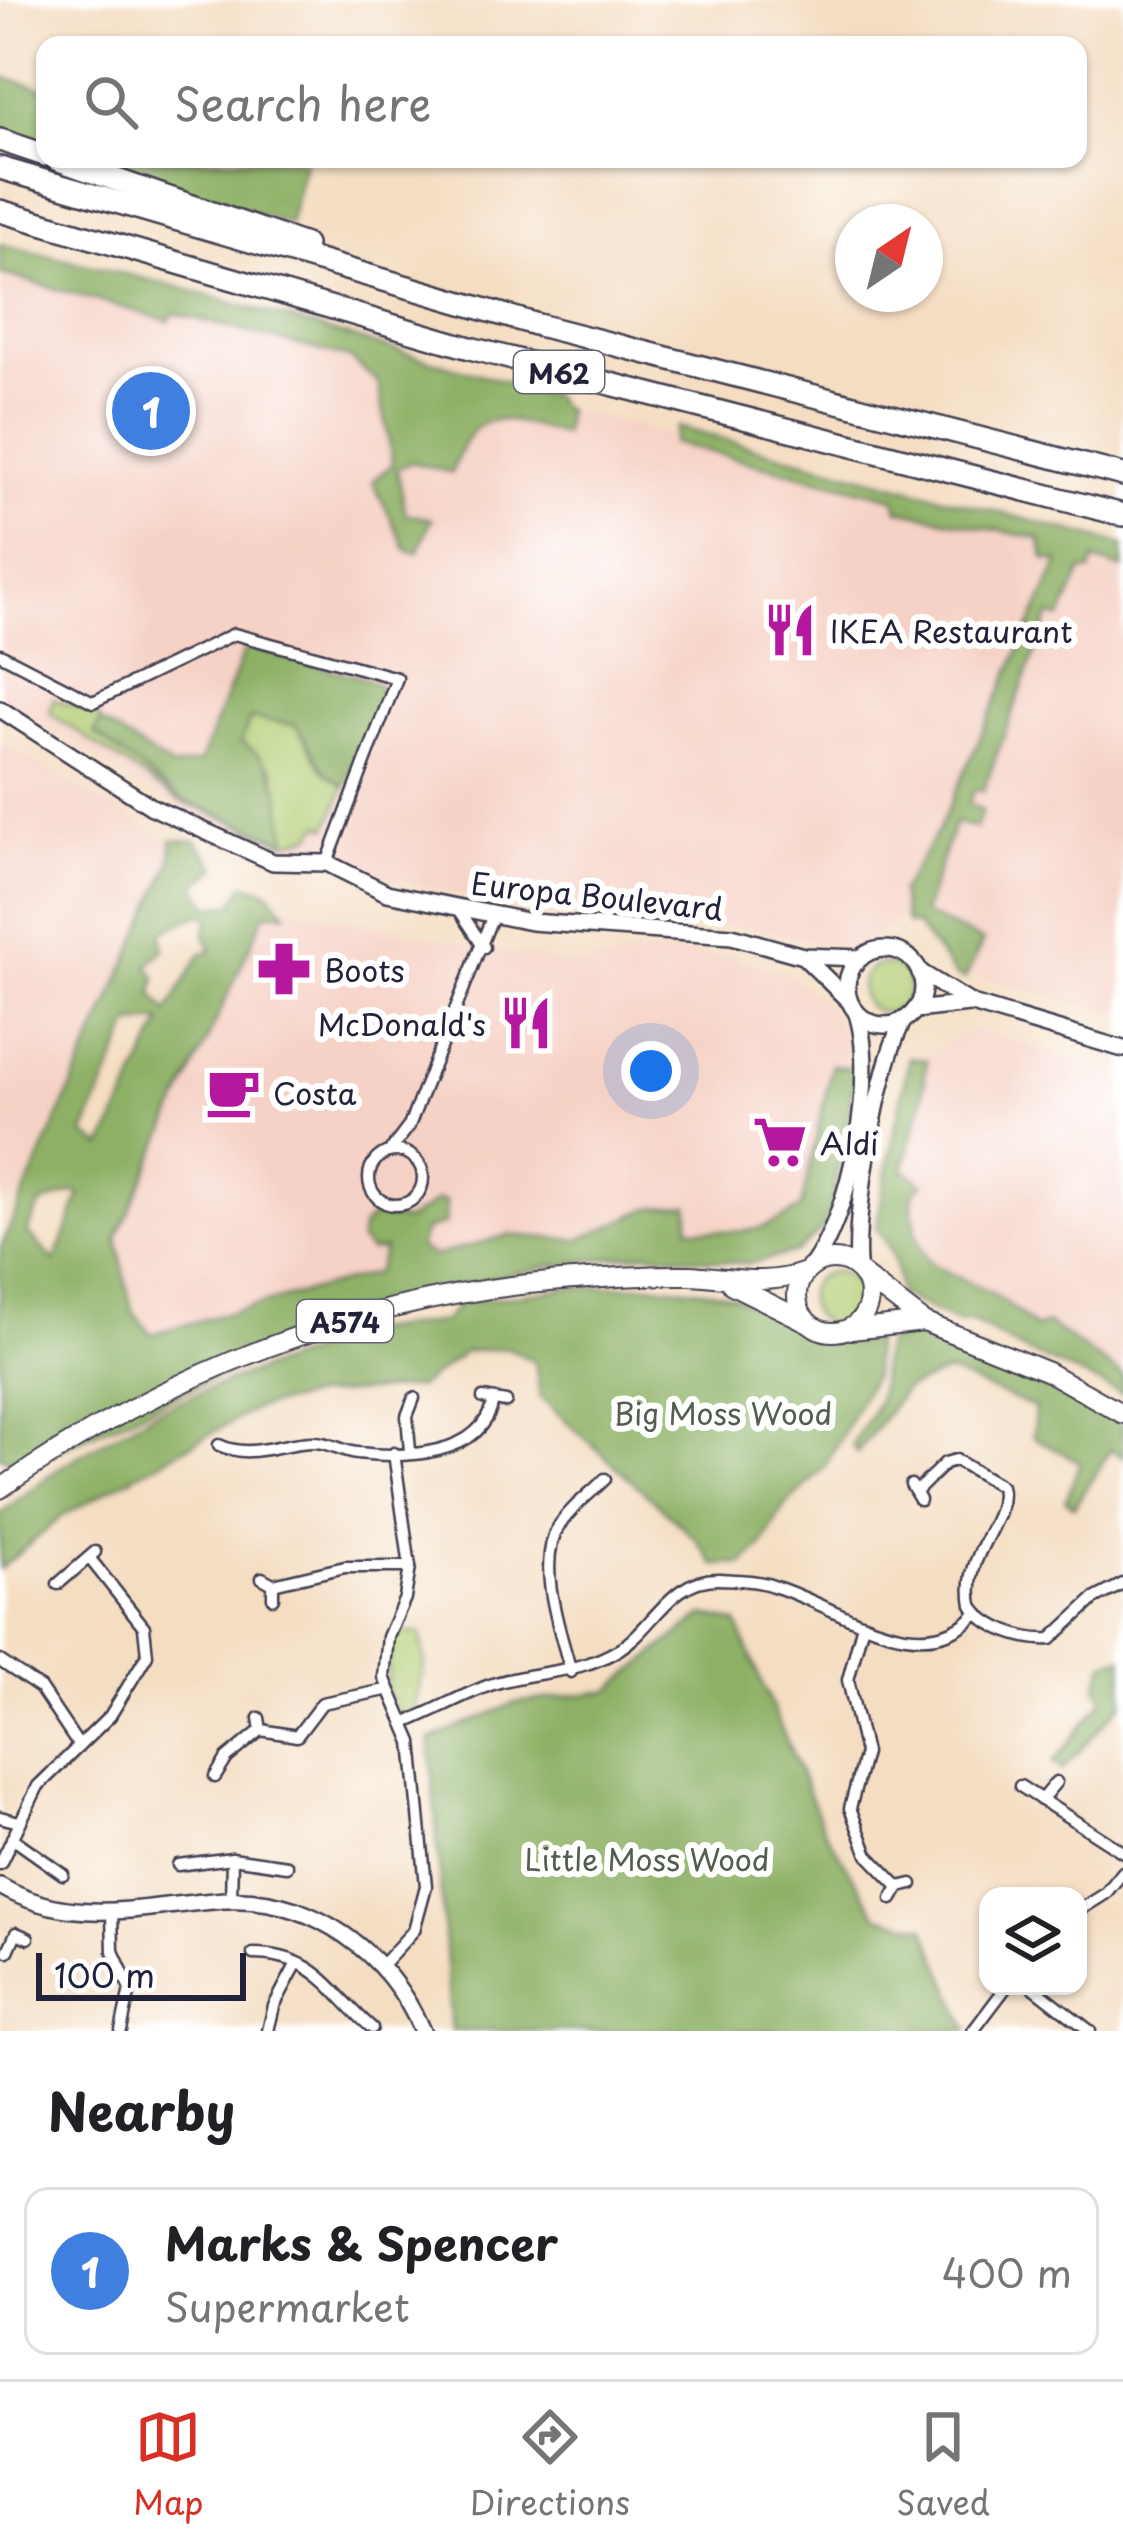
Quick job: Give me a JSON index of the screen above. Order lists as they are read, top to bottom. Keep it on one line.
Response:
{"streets":{"highway":["M62"],"main road":["A574"],"street":["Europa Boulevard"]},"parks":["Big Moss Wood","Little Moss Wood"],"places":{"restaurant":["IKEA Restaurant","McDonald's"],"pharmacy":["Boots"],"cafe":["Costa"],"supermarket":["Aldi"]},"scale_bar":"100 m","north":"top right","page":{"search":"Search here","pins":"1","scale":"100 m","heading":"Nearby","list":[{"mark":"1","name":"Marks & Spencer","note":"Supermarket","value":"400 m"}],"nav":["Map","Directions","Saved"]}}
